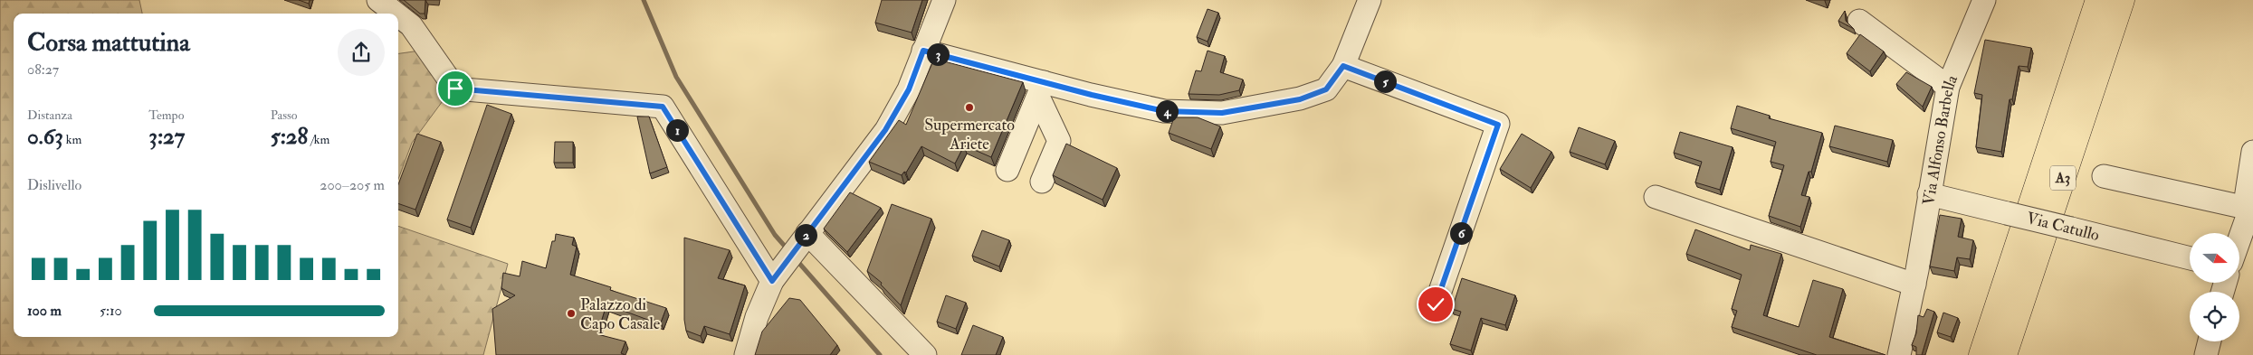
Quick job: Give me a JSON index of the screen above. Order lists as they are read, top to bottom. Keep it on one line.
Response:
{"streets":{"highway":["A3"],"street":["Via Alfonso Barbella","Via Catullo"]},"crossings":[["Via Alfonso Barbella","Via Catullo"]],"places":["Supermercato Ariete","Palazzo di Capo Casale"],"north":"right","page":{"heading":["Corsa mattutina","08:27"],"pins":["3","5","4","1","6","2"],"stats":[["Distanza","0.63 km"],["Tempo","3:27"],["Passo","5:28 /km"]],"chart":["Dislivello","200–205 m"],"list":[{"name":"100 m","note":"5:10"}]}}
